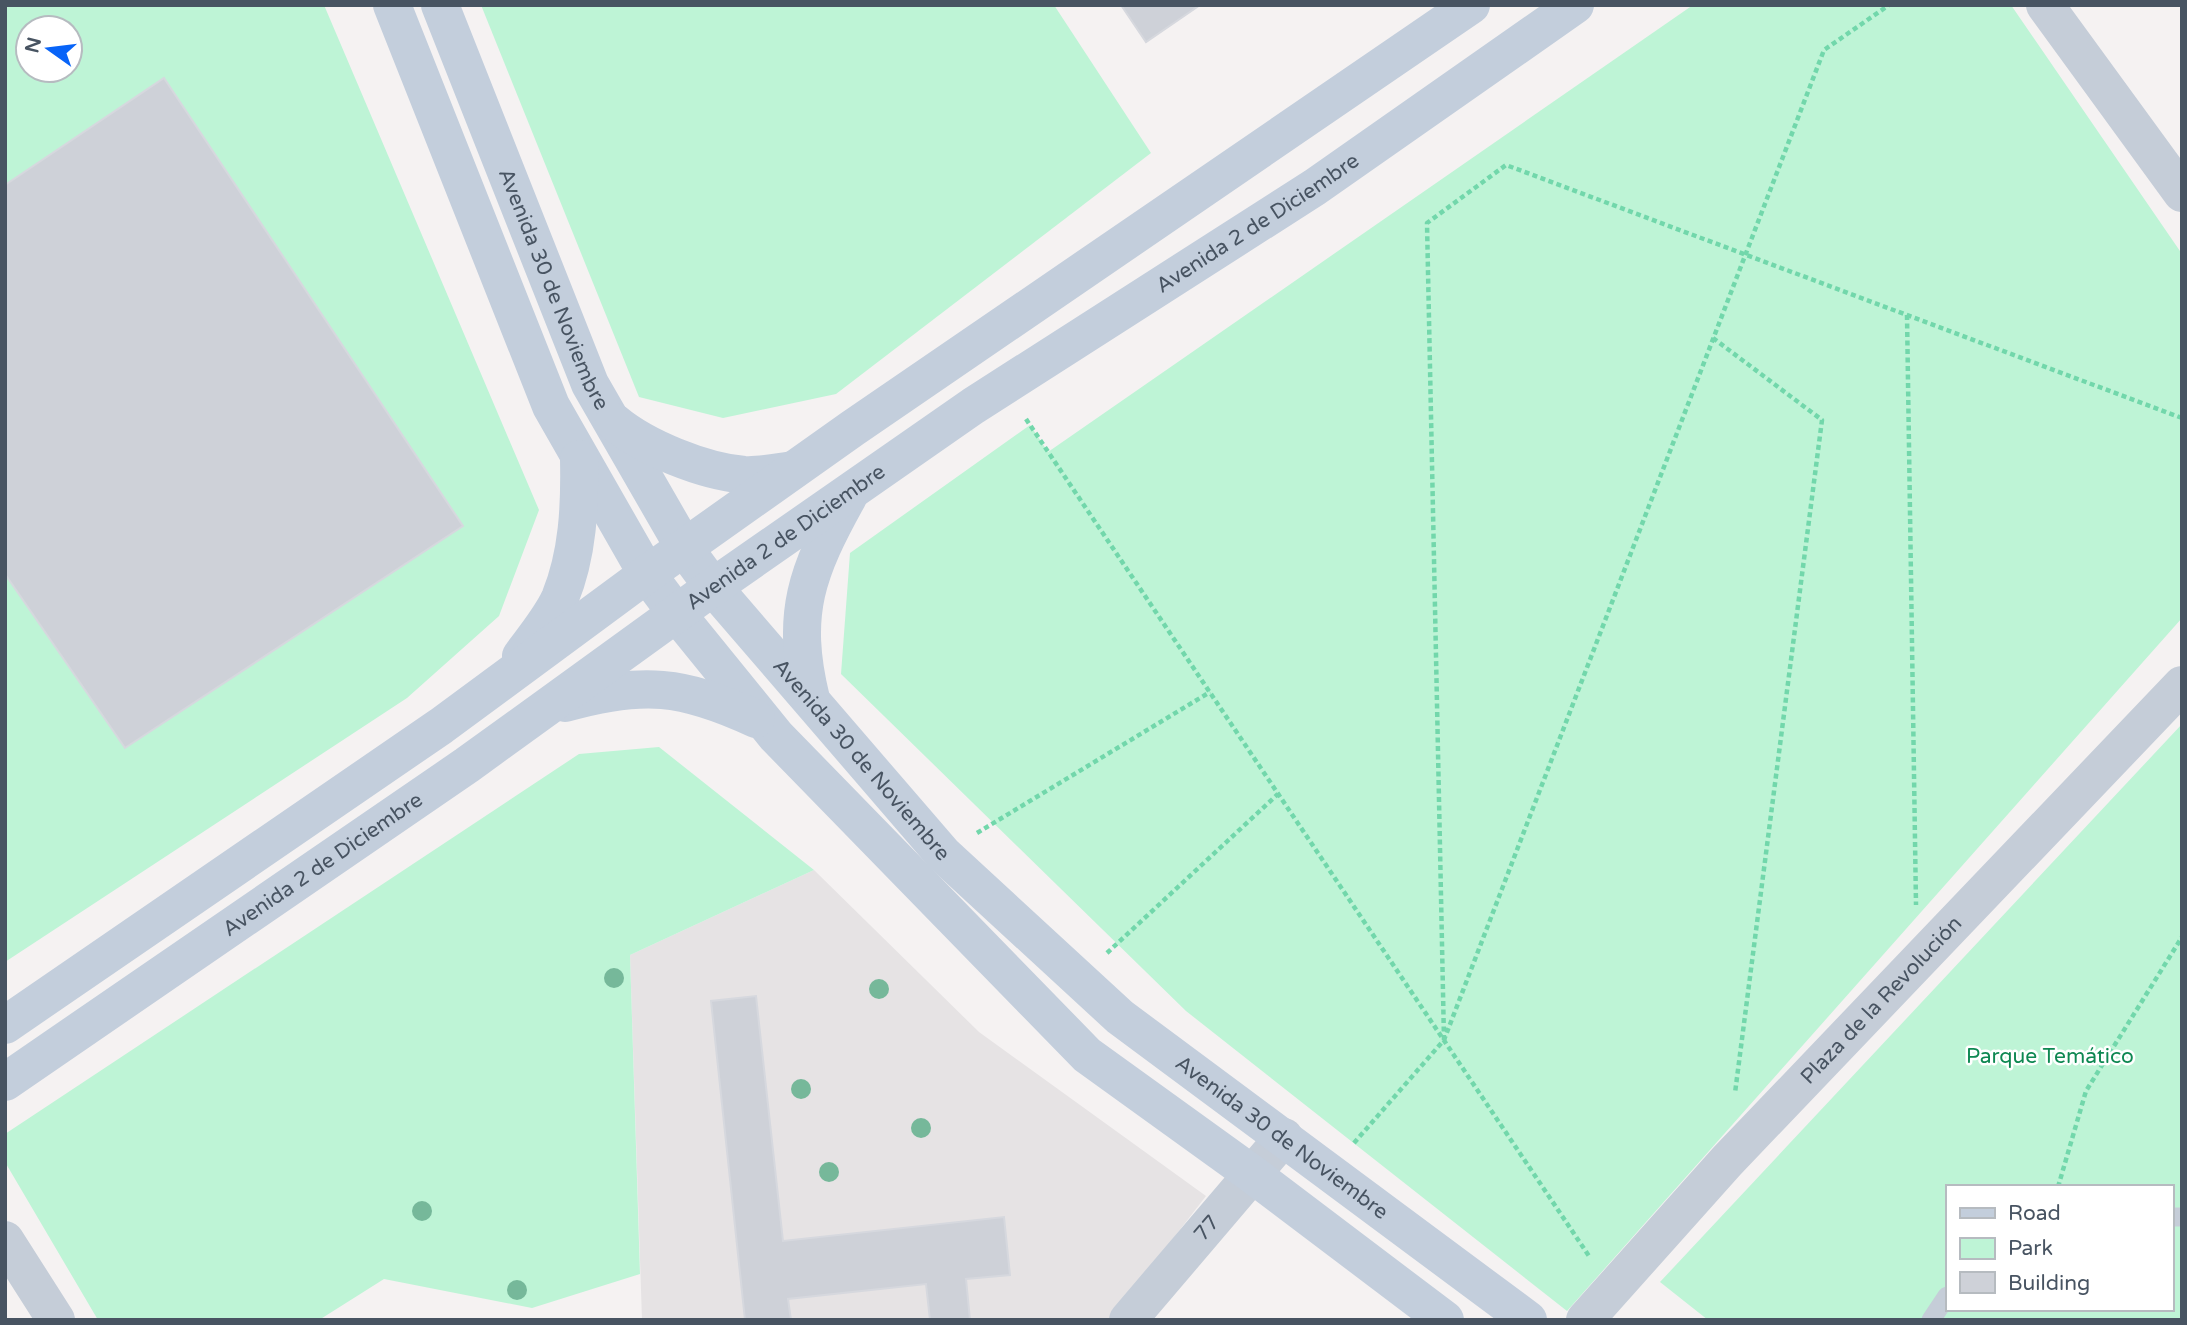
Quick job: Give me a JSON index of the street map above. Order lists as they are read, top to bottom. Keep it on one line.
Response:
{"streets":{"main road":["Avenida 2 de Diciembre","Avenida 30 de Noviembre"],"street":["Plaza de la Revolución","77"]},"crossings":[["Avenida 2 de Diciembre","Avenida 30 de Noviembre"],["Avenida 30 de Noviembre","77"]],"parks":["Parque Temático"],"legend":["Road","Park","Building"],"north":"left"}
